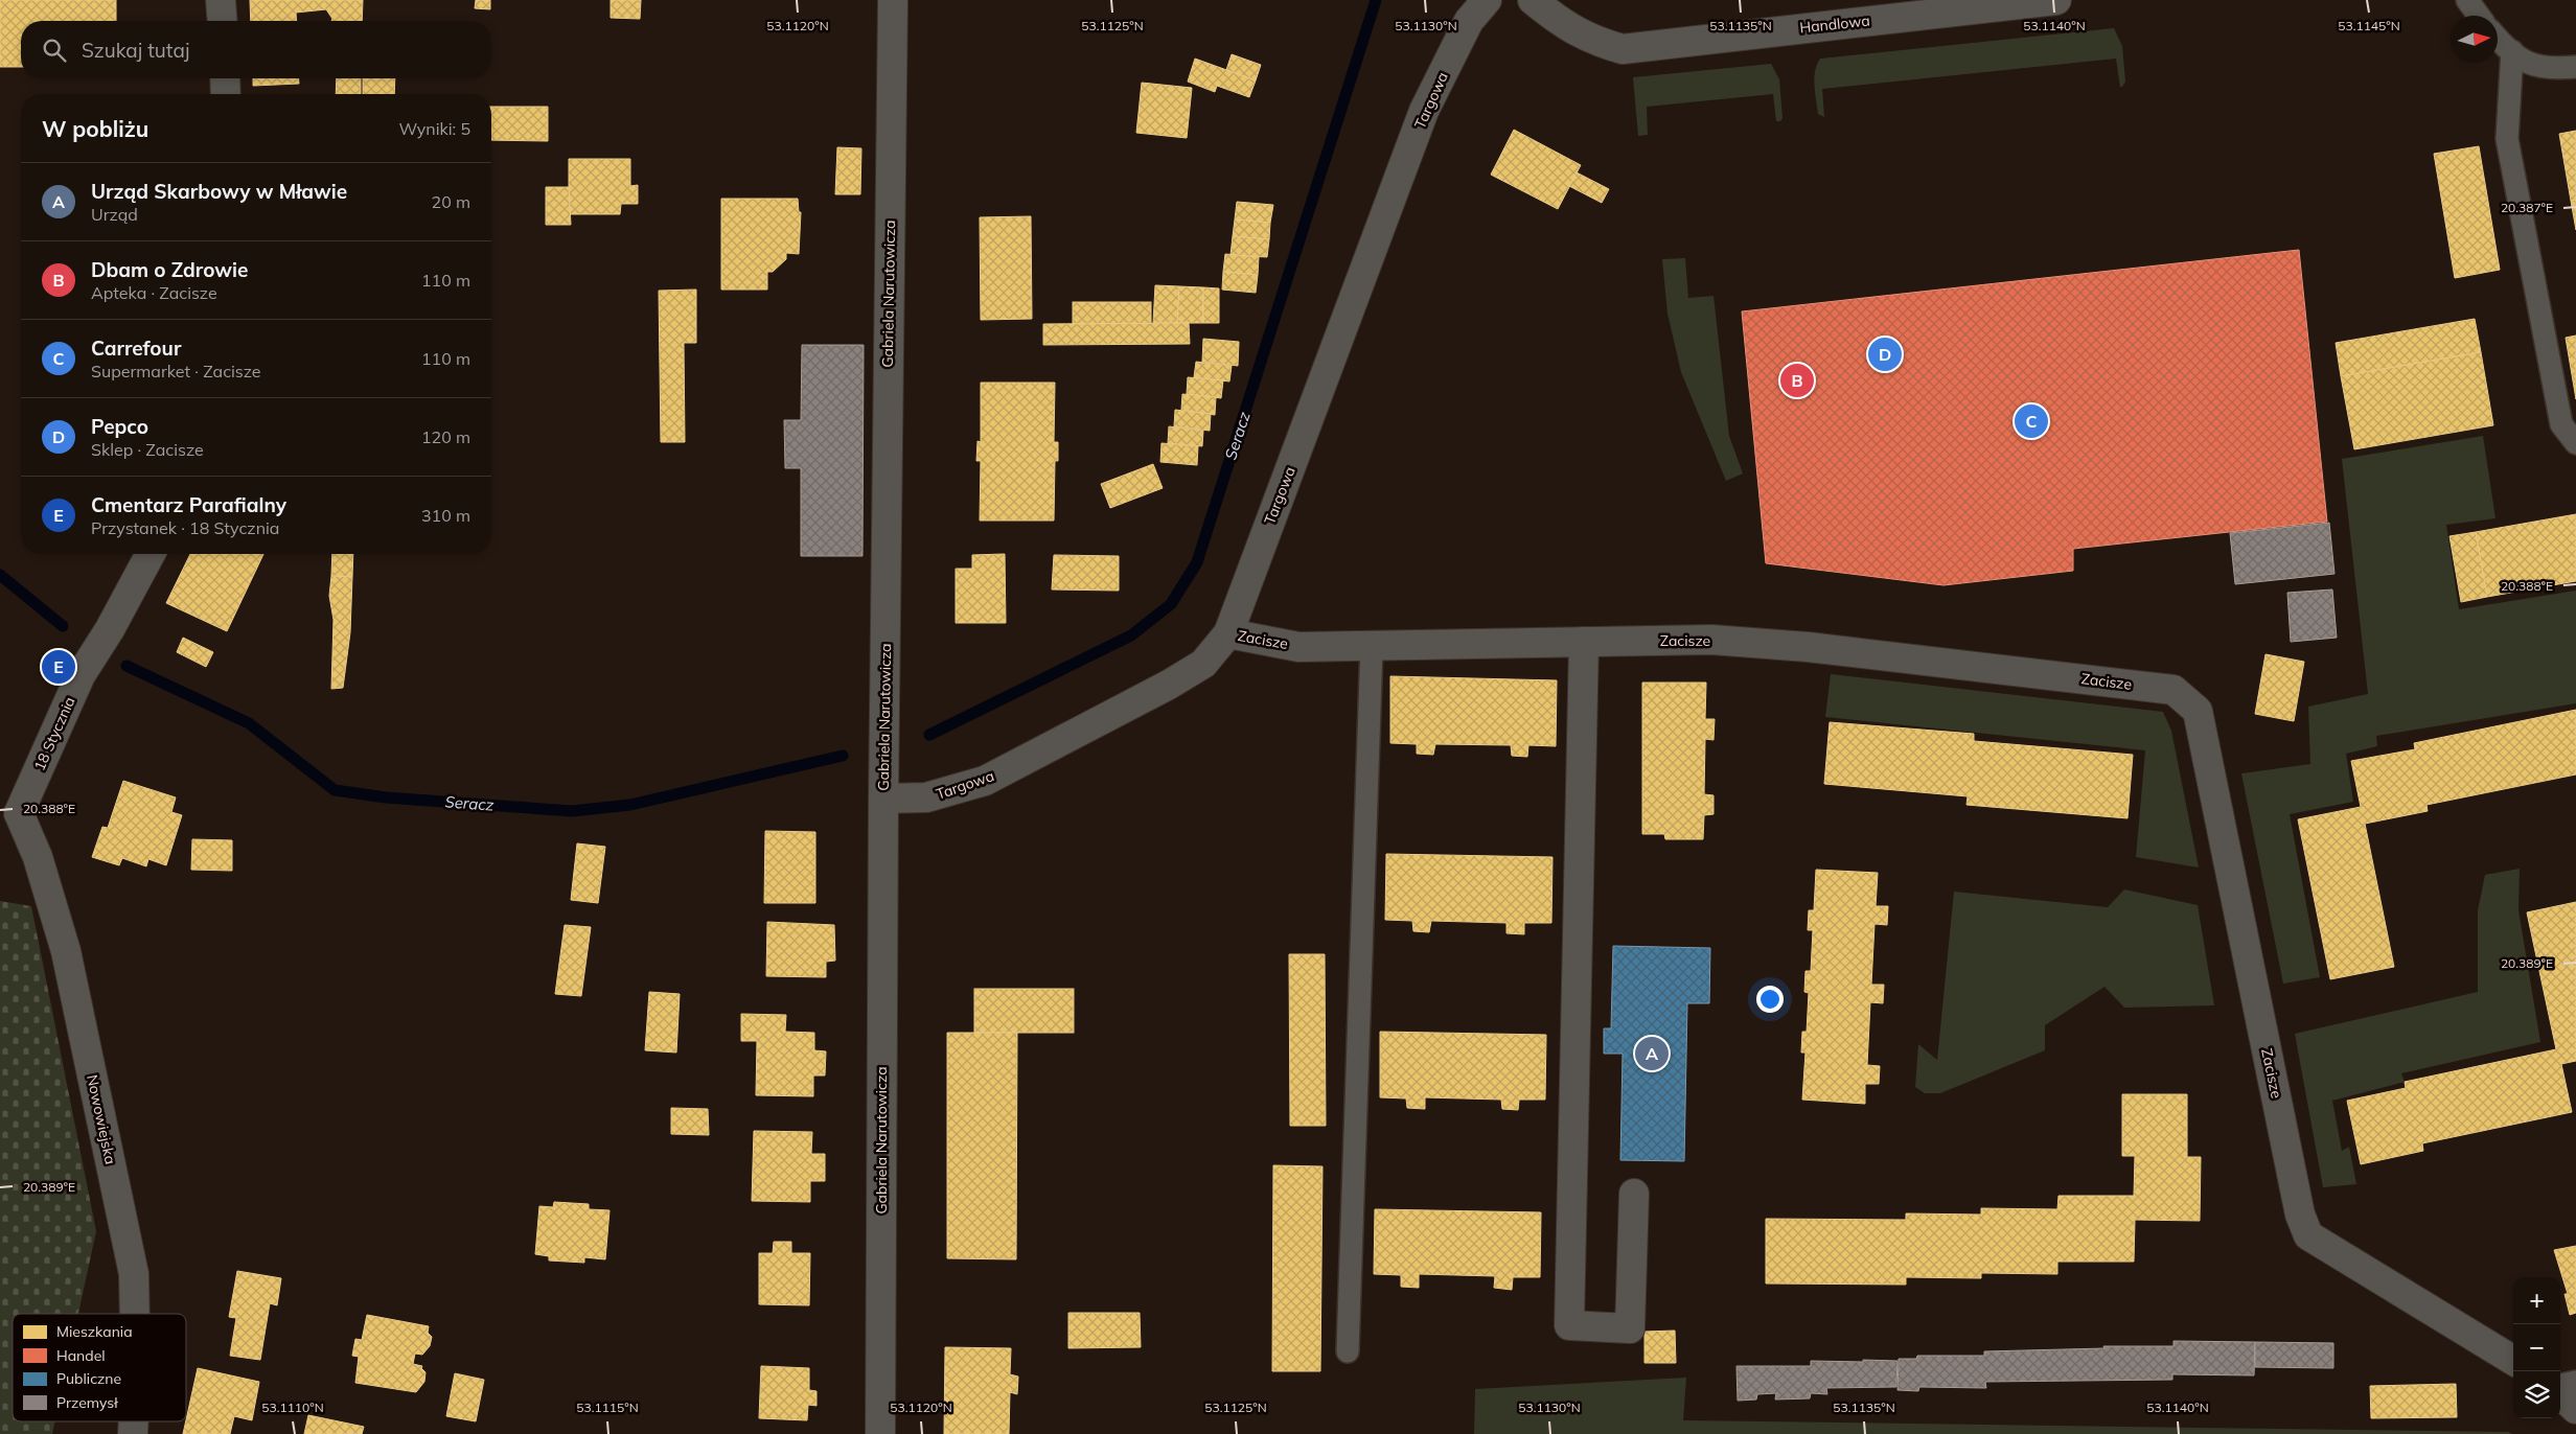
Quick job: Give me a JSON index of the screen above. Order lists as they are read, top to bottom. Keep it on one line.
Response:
{"streets":{"street":["Handlowa","Targowa","Gabriela Narutowicza","Zacisze","18 Stycznia","Nowowiejska"]},"crossings":[["Targowa","Gabriela Narutowicza"],["Targowa","Zacisze"],["18 Stycznia","Nowowiejska"]],"water":["Seracz"],"legend":["Mieszkania","Handel","Publiczne","Przemysł"],"north":"right","page":{"search":"Szukaj tutaj","heading":["W pobliżu","Wyniki: 5"],"list":[{"mark":"A","name":"Urząd Skarbowy w Mławie","note":"Urząd","value":"20 m"},{"mark":"B","name":"Dbam o Zdrowie","note":"Apteka · Zacisze","value":"110 m"},{"mark":"C","name":"Carrefour","note":"Supermarket · Zacisze","value":"110 m"},{"mark":"D","name":"Pepco","note":"Sklep · Zacisze","value":"120 m"},{"mark":"E","name":"Cmentarz Parafialny","note":"Przystanek · 18 Stycznia","value":"310 m"}],"pins":["D","B","C","E","A"],"map_buttons":["+","−"]},"coordinates":["53.1120°N","53.1125°N","53.1130°N","53.1135°N","53.1140°N","53.1145°N","20.387°E","20.388°E","20.389°E","53.1110°N","53.1115°N"]}
